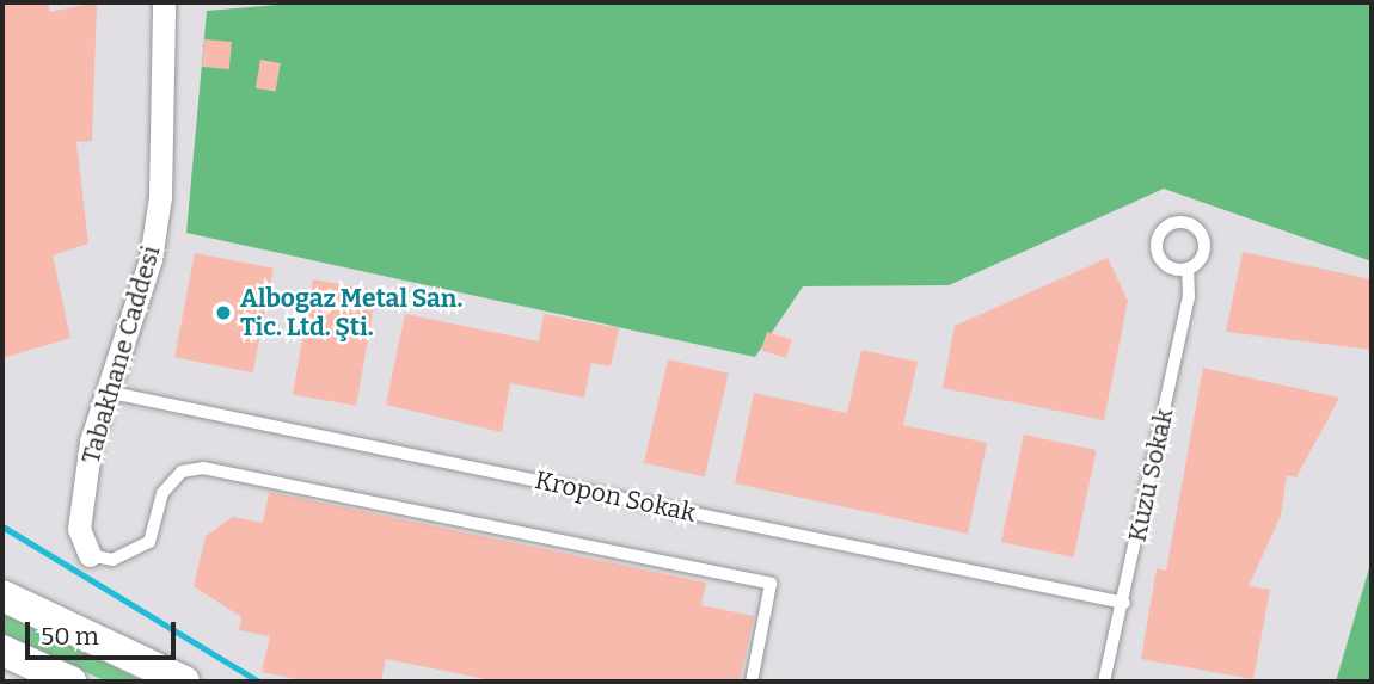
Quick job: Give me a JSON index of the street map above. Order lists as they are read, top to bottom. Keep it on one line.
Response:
{"streets":{"street":["Tabakhane Caddesi"],"lane":["Kuzu Sokak","Kropon Sokak"]},"crossings":[["Tabakhane Caddesi","Kropon Sokak"],["Kuzu Sokak","Kropon Sokak"]],"places":["Albogaz Metal San. Tic. Ltd. Şti."],"scale_bar":"50 m"}
